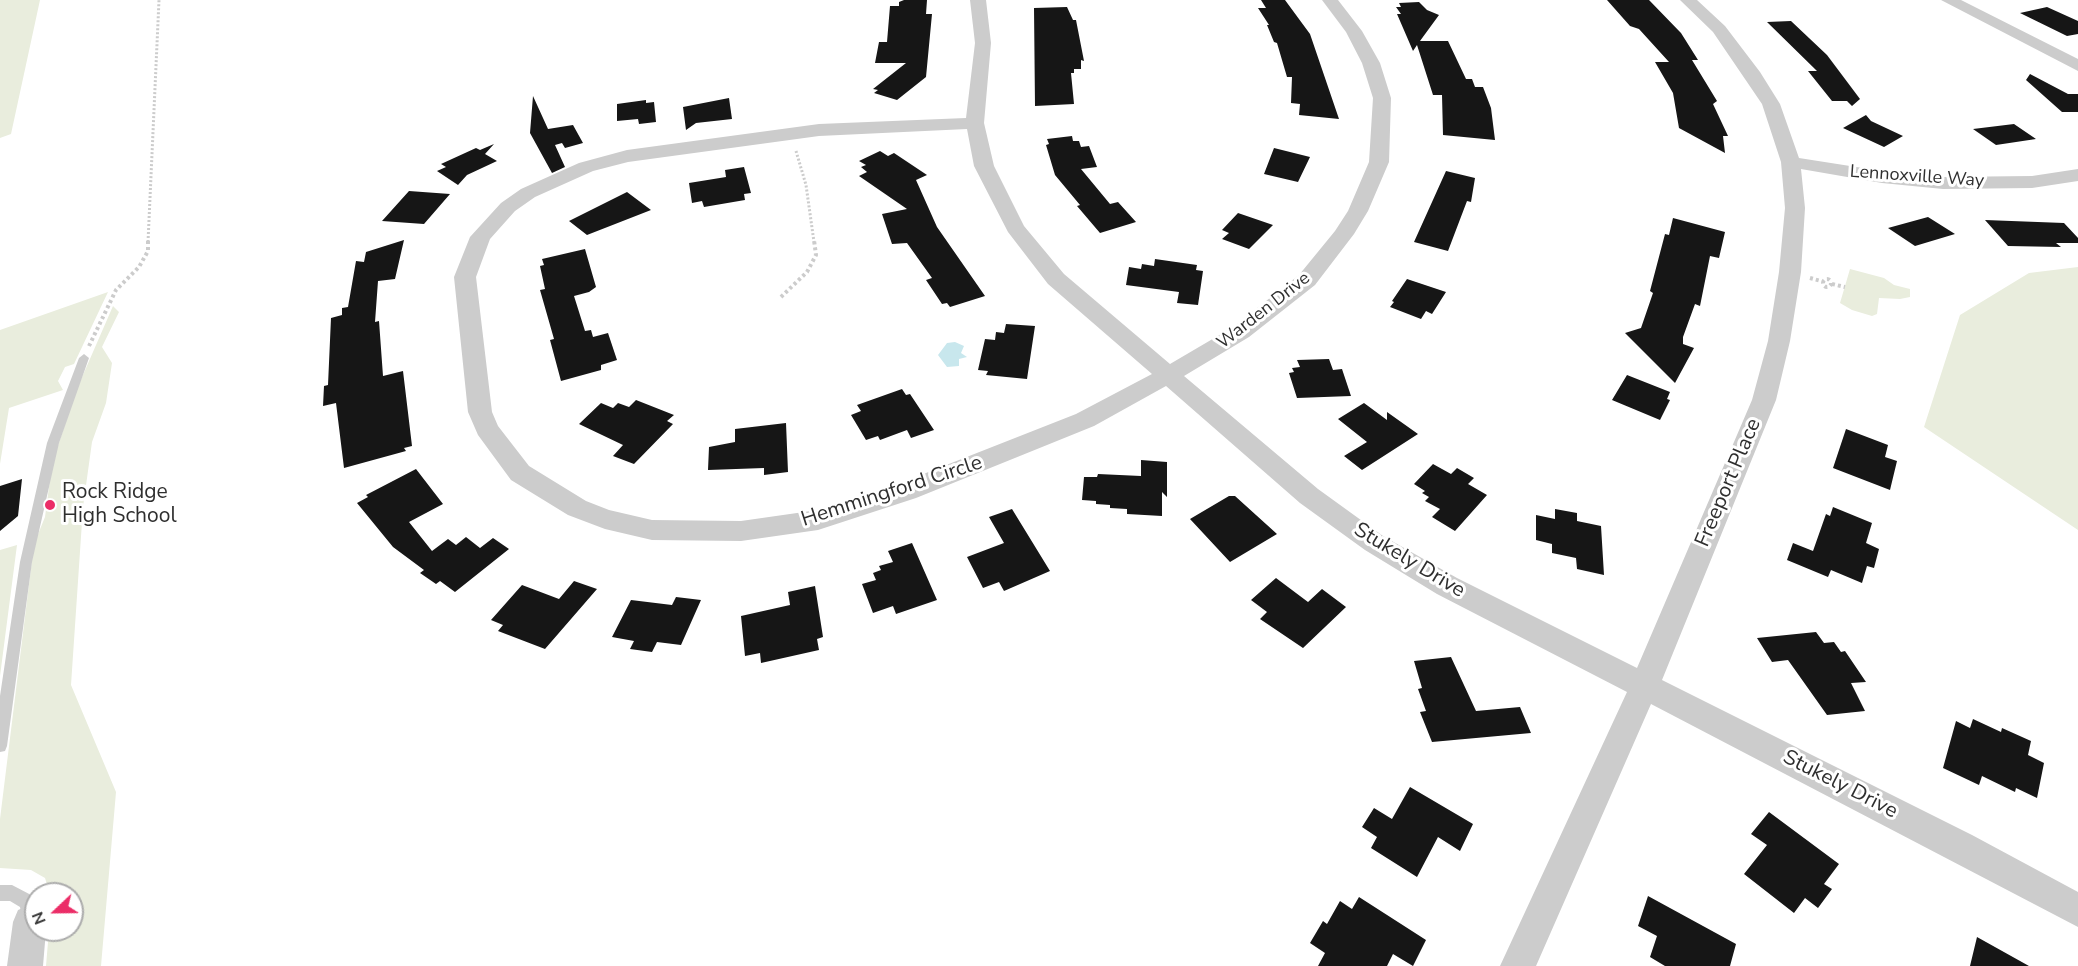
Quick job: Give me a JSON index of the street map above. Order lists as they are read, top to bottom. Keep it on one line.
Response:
{"streets":{"street":["Lennoxville Way","Warden Drive","Freeport Place","Hemmingford Circle","Stukely Drive"]},"crossings":[["Lennoxville Way","Freeport Place"],["Warden Drive","Hemmingford Circle"],["Warden Drive","Stukely Drive"],["Freeport Place","Stukely Drive"],["Hemmingford Circle","Stukely Drive"]],"places":["Rock Ridge High School"],"north":"left"}
